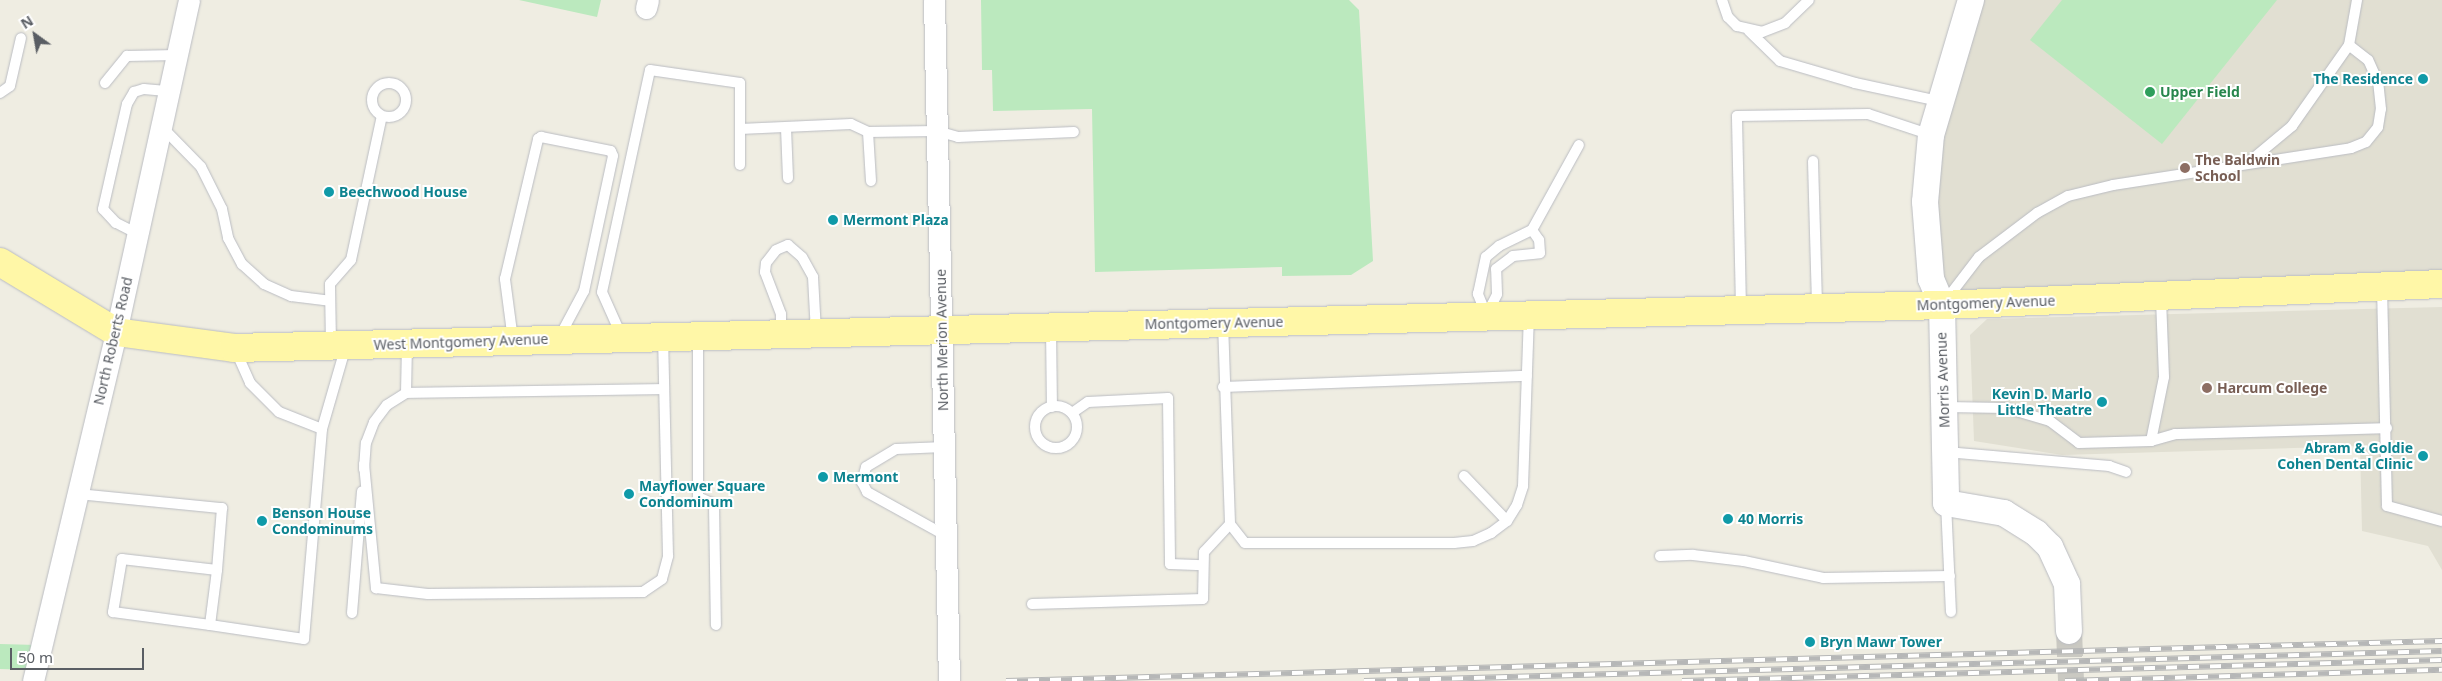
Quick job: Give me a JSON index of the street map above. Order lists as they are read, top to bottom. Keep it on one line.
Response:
{"streets":{"main road":["Montgomery Avenue","West Montgomery Avenue"],"street":["North Merion Avenue","North Roberts Road","Morris Avenue"]},"crossings":[["Montgomery Avenue","North Merion Avenue"],["Montgomery Avenue","West Montgomery Avenue"],["Montgomery Avenue","Morris Avenue"],["North Merion Avenue","West Montgomery Avenue"],["North Roberts Road","West Montgomery Avenue"]],"places":["The Residence","Upper Field","The Baldwin School","Beechwood House","Mermont Plaza","Harcum College","Kevin D. Marlo Little Theatre","Abram & Goldie Cohen Dental Clinic","Mermont","Mayflower Square Condominum","40 Morris","Benson House Condominums","Bryn Mawr Tower"],"scale_bar":"50 m","north":"top left"}
